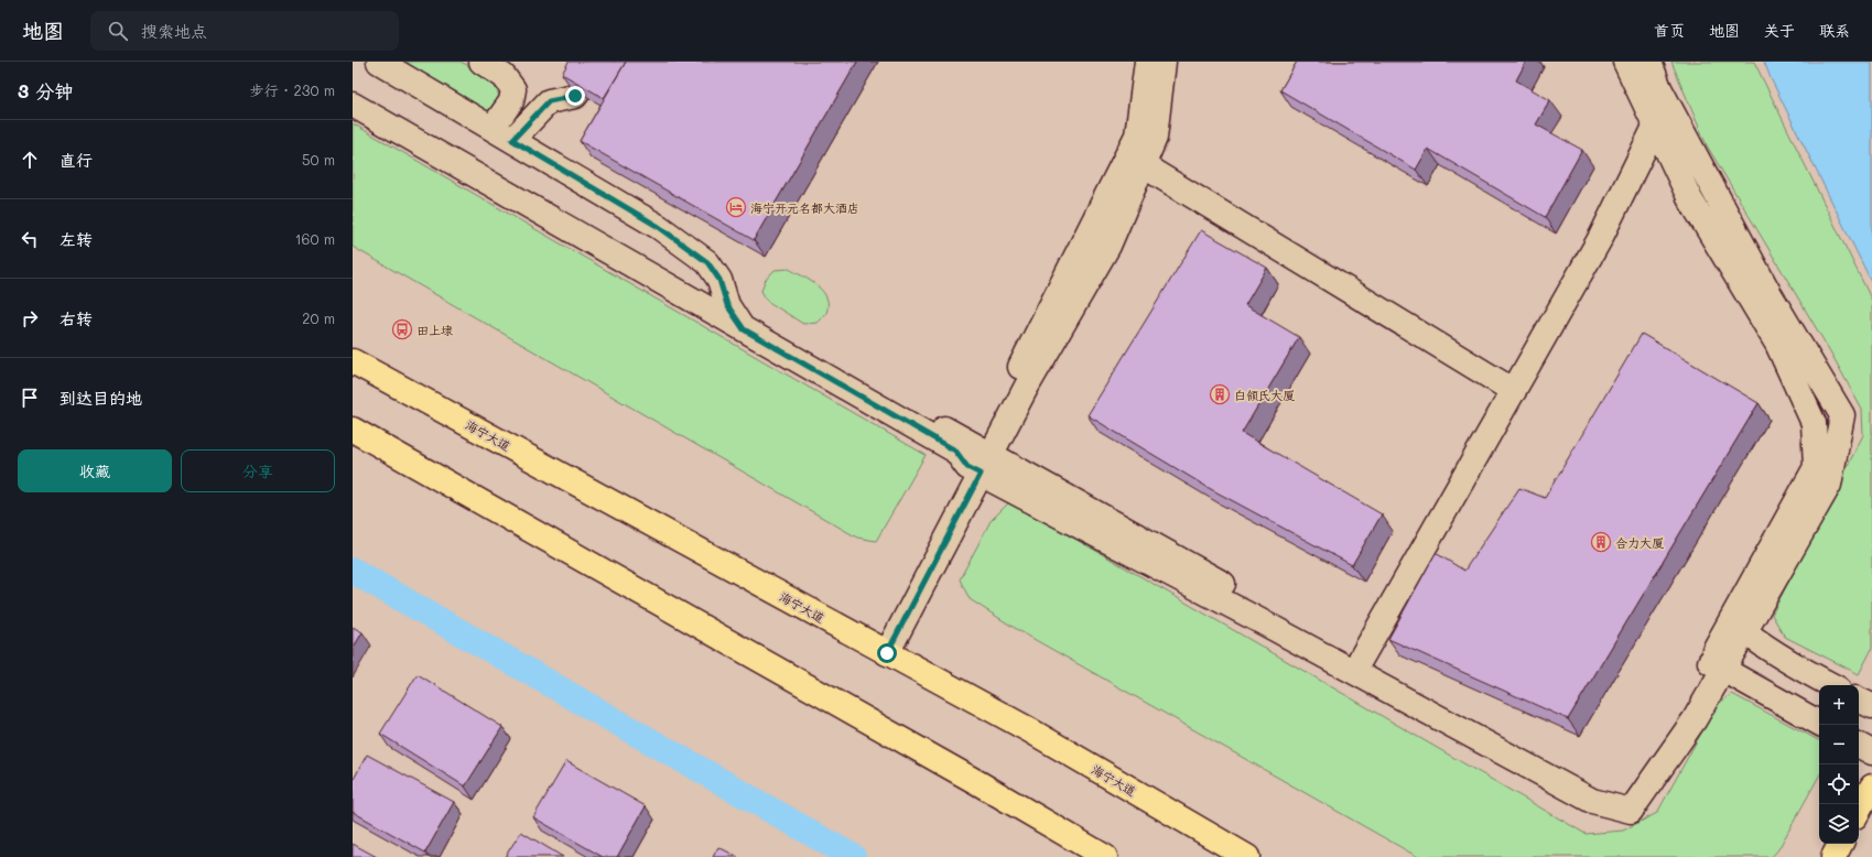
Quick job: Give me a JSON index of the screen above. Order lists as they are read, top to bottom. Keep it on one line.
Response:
{"streets":{"main road":["海宁大道"]},"places":{"hotel":["海宁开元名都大酒店"],"bus stop":["田上埭"],"building":["白领氏大厦","合力大厦"]},"page":{"header":"地图","search":"搜索地点","nav":["首页","地图","关于","联系"],"heading":["3 分钟","步行 · 230 m"],"list":[["直行","50 m"],["左转","160 m"],["右转","20 m"],"到达目的地"],"buttons":["收藏","分享"],"map_buttons":["+","−"]}}
